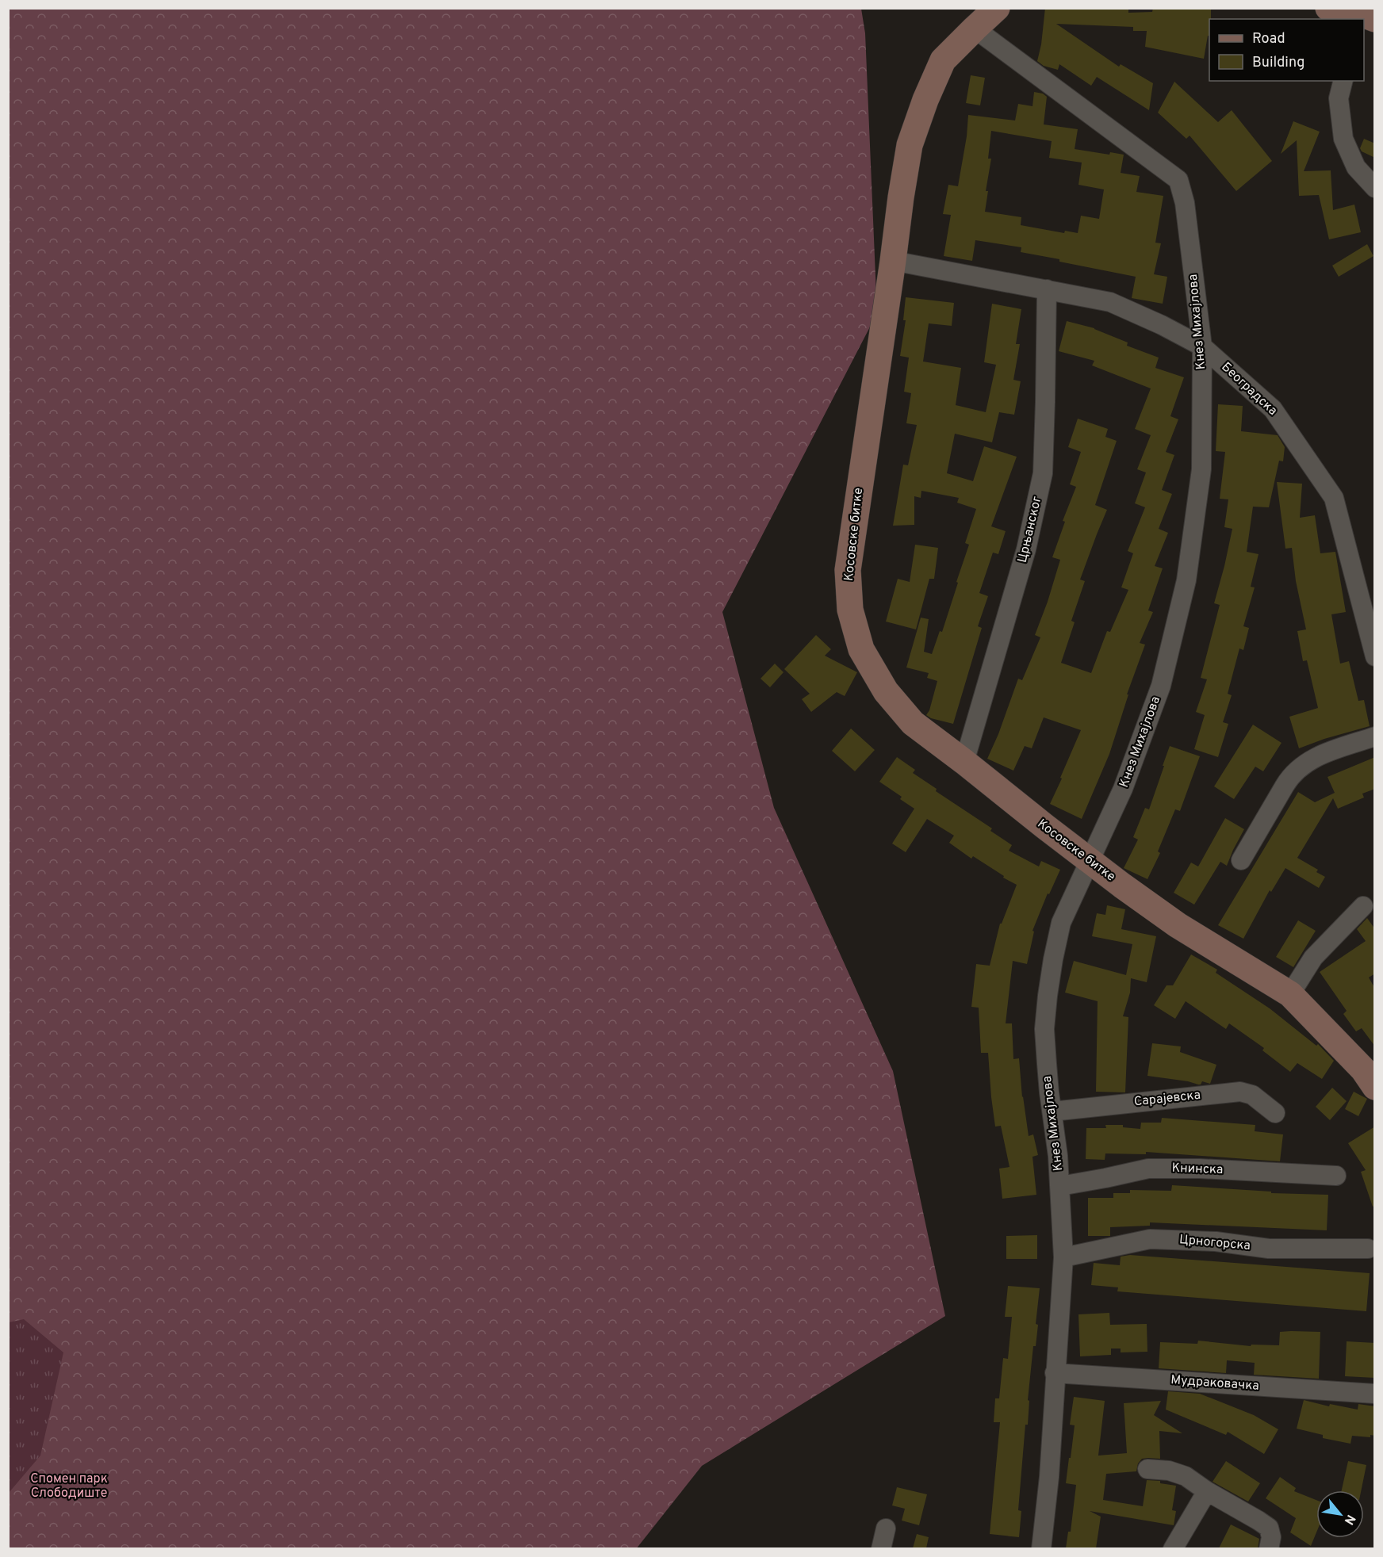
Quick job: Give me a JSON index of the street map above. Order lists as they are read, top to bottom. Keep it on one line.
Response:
{"streets":{"street":["Кнез Михајлова","Београдска","Црњанског","Косовске битке","Сарајевска","Книнска","Црногорска","Мудраковачка"]},"crossings":[["Кнез Михајлова","Београдска"],["Кнез Михајлова","Косовске битке"],["Кнез Михајлова","Сарајевска"],["Кнез Михајлова","Книнска"],["Кнез Михајлова","Црногорска"],["Кнез Михајлова","Мудраковачка"],["Београдска","Црњанског"],["Београдска","Косовске битке"],["Црњанског","Косовске битке"]],"parks":["Спомен парк Слободиште"],"legend":["Road","Building"],"north":"bottom right"}
